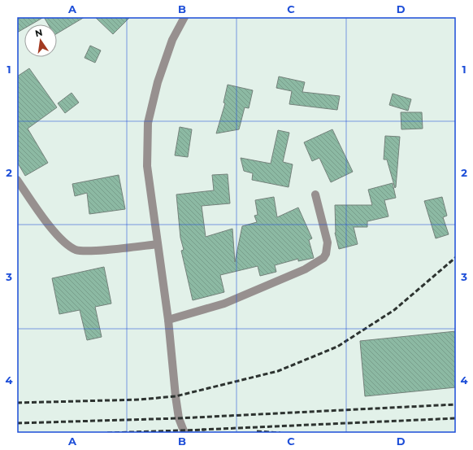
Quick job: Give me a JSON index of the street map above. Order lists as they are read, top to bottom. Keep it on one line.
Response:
{"north":"top","grid":{"columns":["A","B","C","D"],"rows":["1","2","3","4"]}}
